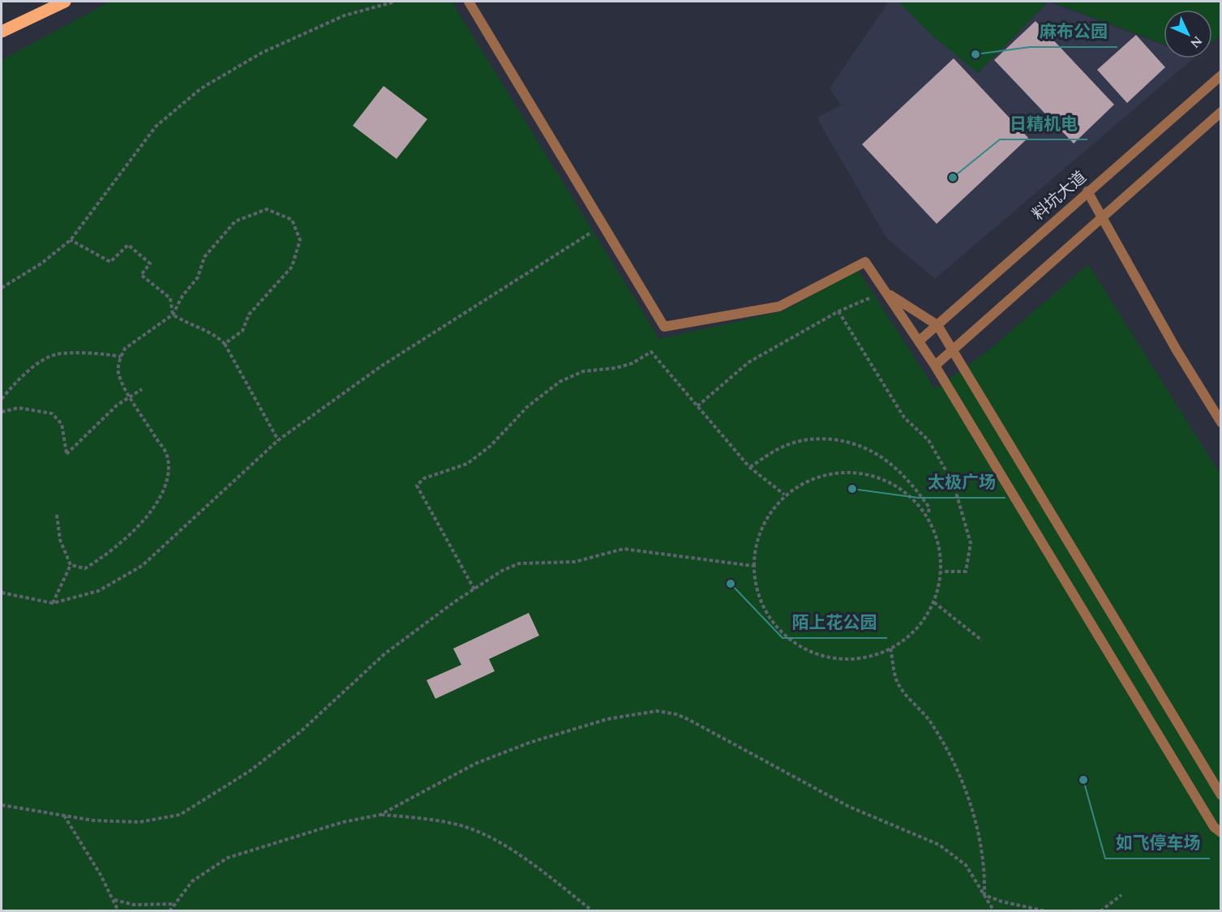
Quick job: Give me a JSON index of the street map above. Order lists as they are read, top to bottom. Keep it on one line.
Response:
{"streets":{"street":["料坑大道"]},"places":["麻布公园","日精机电","太极广场","陌上花公园","如飞停车场"],"north":"bottom right"}
